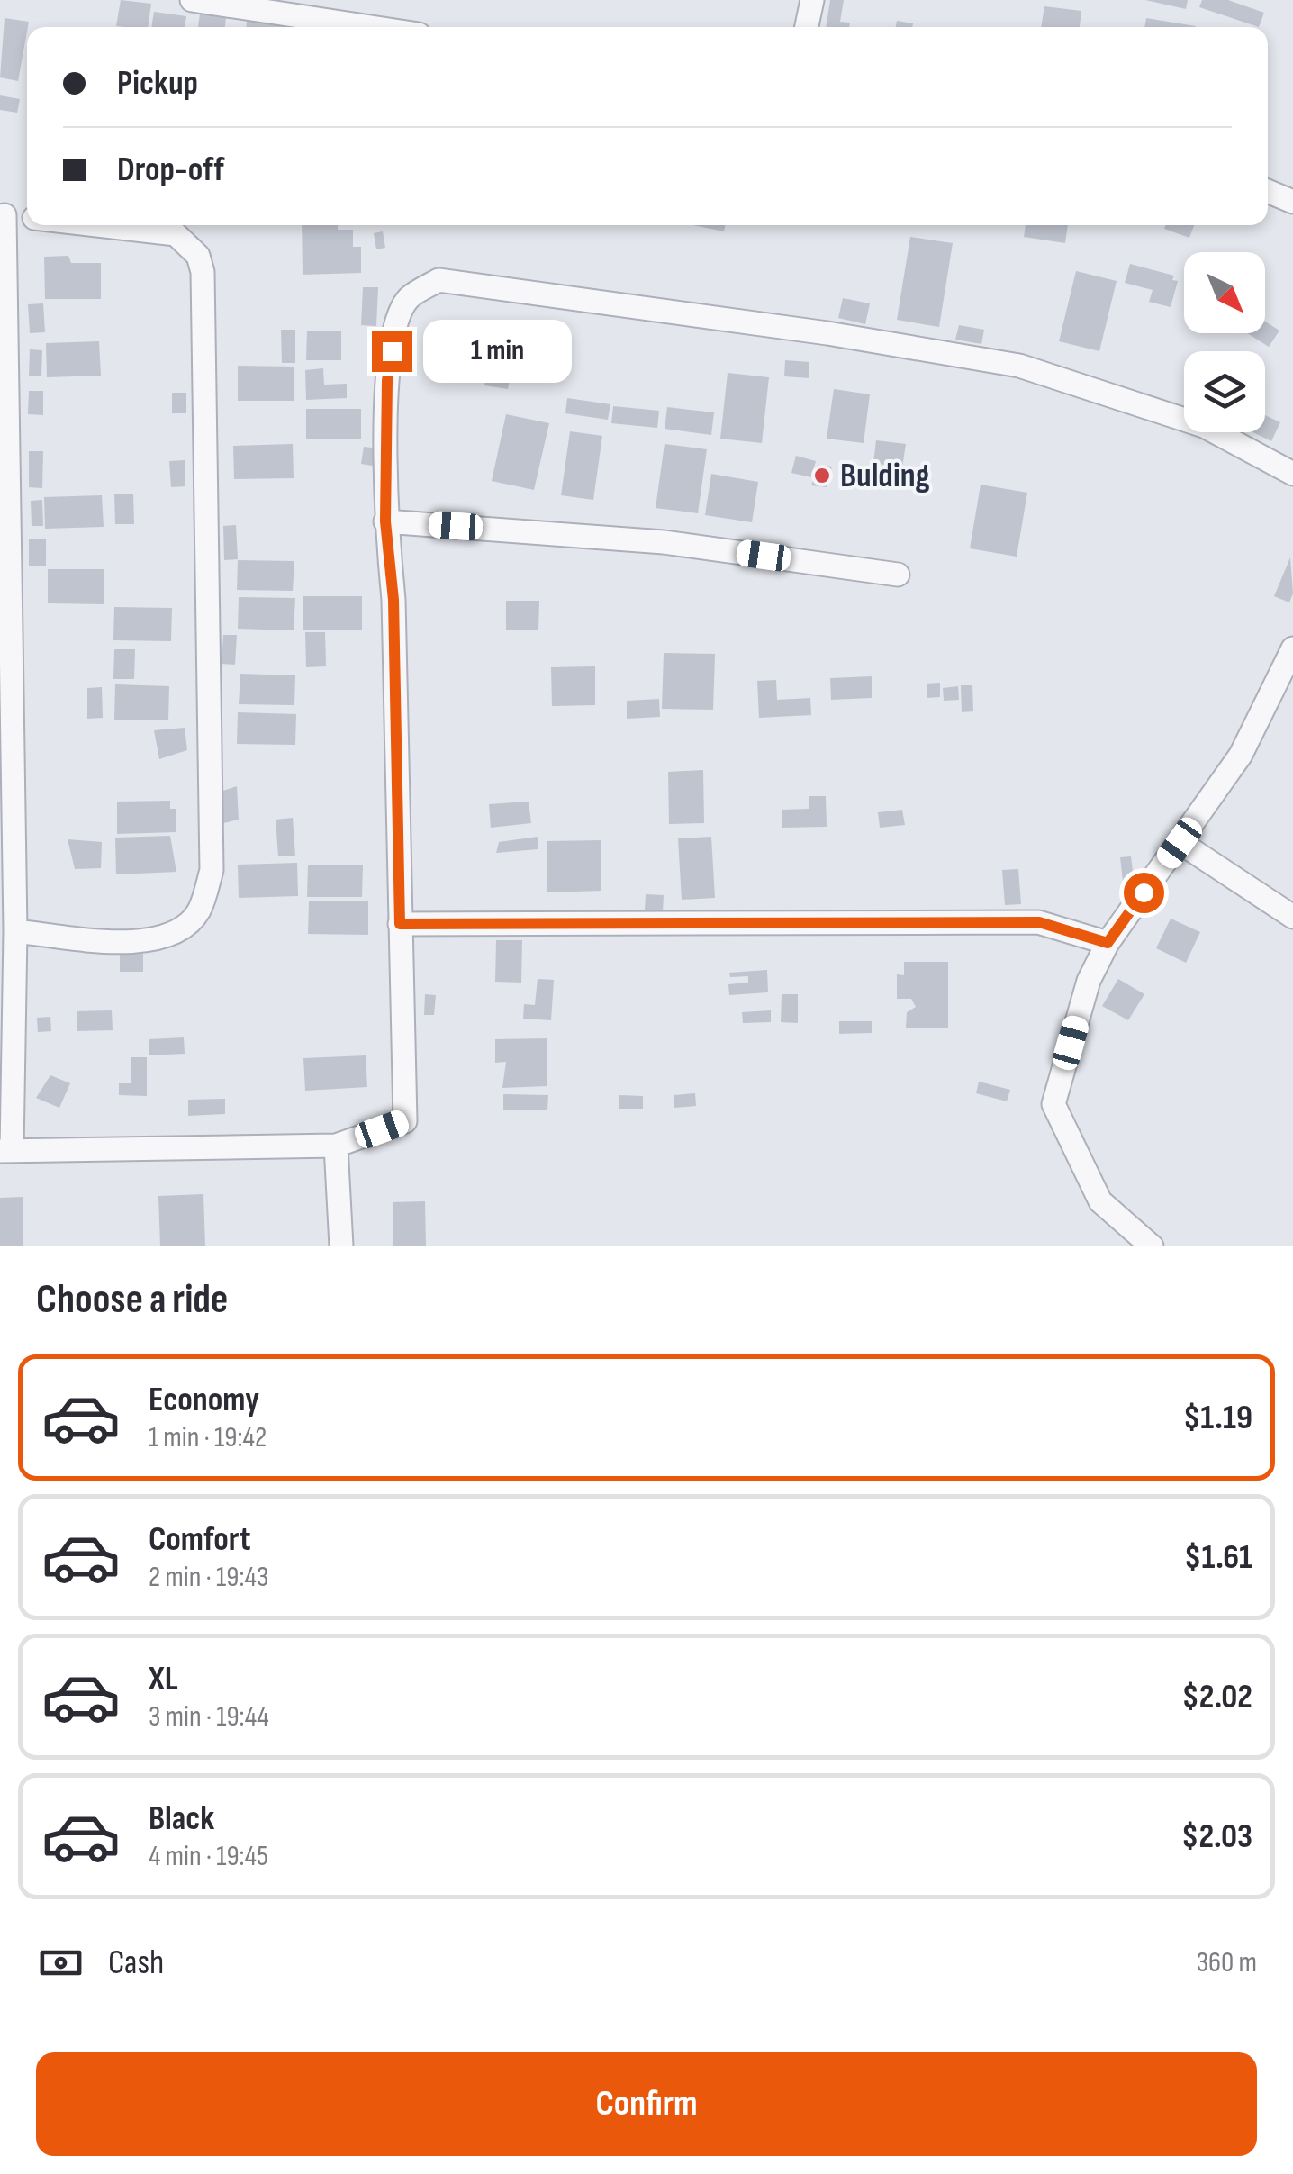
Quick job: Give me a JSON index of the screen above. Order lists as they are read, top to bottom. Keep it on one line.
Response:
{"places":["Bulding"],"north":"bottom right","page":{"banner":["Pickup","Drop-off"],"bubble":"1 min","heading":"Choose a ride","list":[{"name":"Economy","note":"1 min · 19:42","value":"$1.19"},{"name":"Comfort","note":"2 min · 19:43","value":"$1.61"},{"name":"XL","note":"3 min · 19:44","value":"$2.02"},{"name":"Black","note":"4 min · 19:45","value":"$2.03"}],"pay":["Cash","360 m"],"buttons":"Confirm"}}
